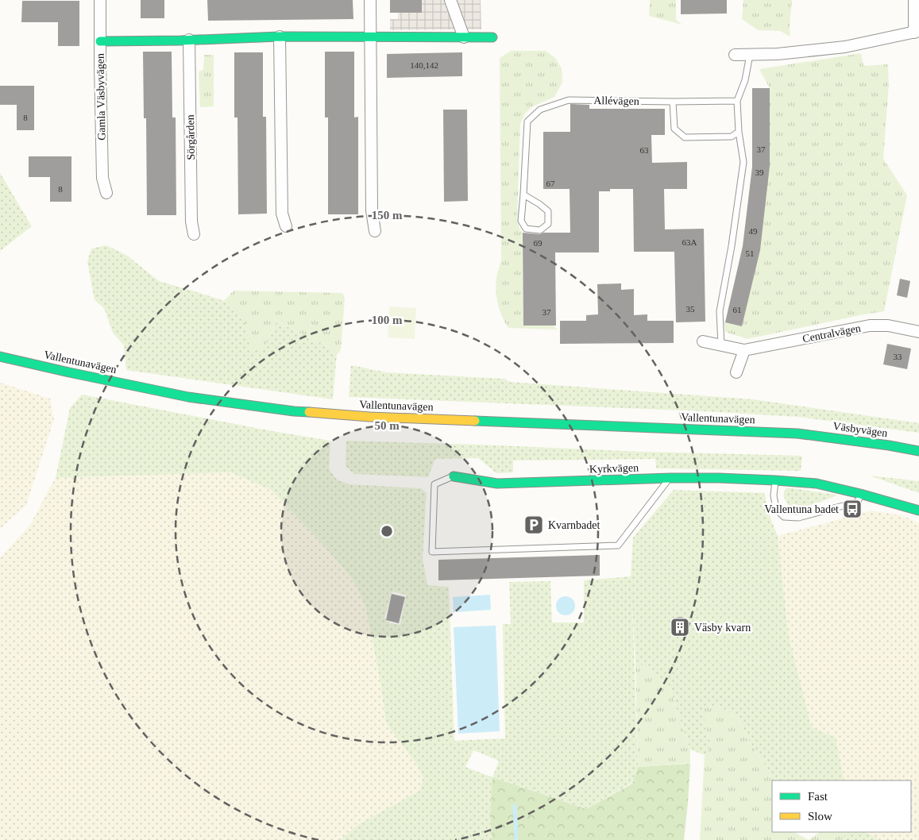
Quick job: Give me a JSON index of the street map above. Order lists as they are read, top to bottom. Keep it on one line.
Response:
{"streets":{"main road":["Vallentunavägen","Väsbyvägen","Kyrkvägen"],"street":["Gamla Väsbyvägen","Sörgården","Centralvägen"],"lane":["Allévägen"]},"crossings":[["Vallentunavägen","Väsbyvägen"]],"places":{"bus stop":["Vallentuna badet"],"parking":["Kvarnbadet"],"building":["Väsby kvarn"]},"house_numbers":["140,142","8","37","63","39","67","8","49","63A","69","51","35","61","37","33"],"legend":["Fast","Slow"],"rings":["150 m","100 m","50 m"]}
